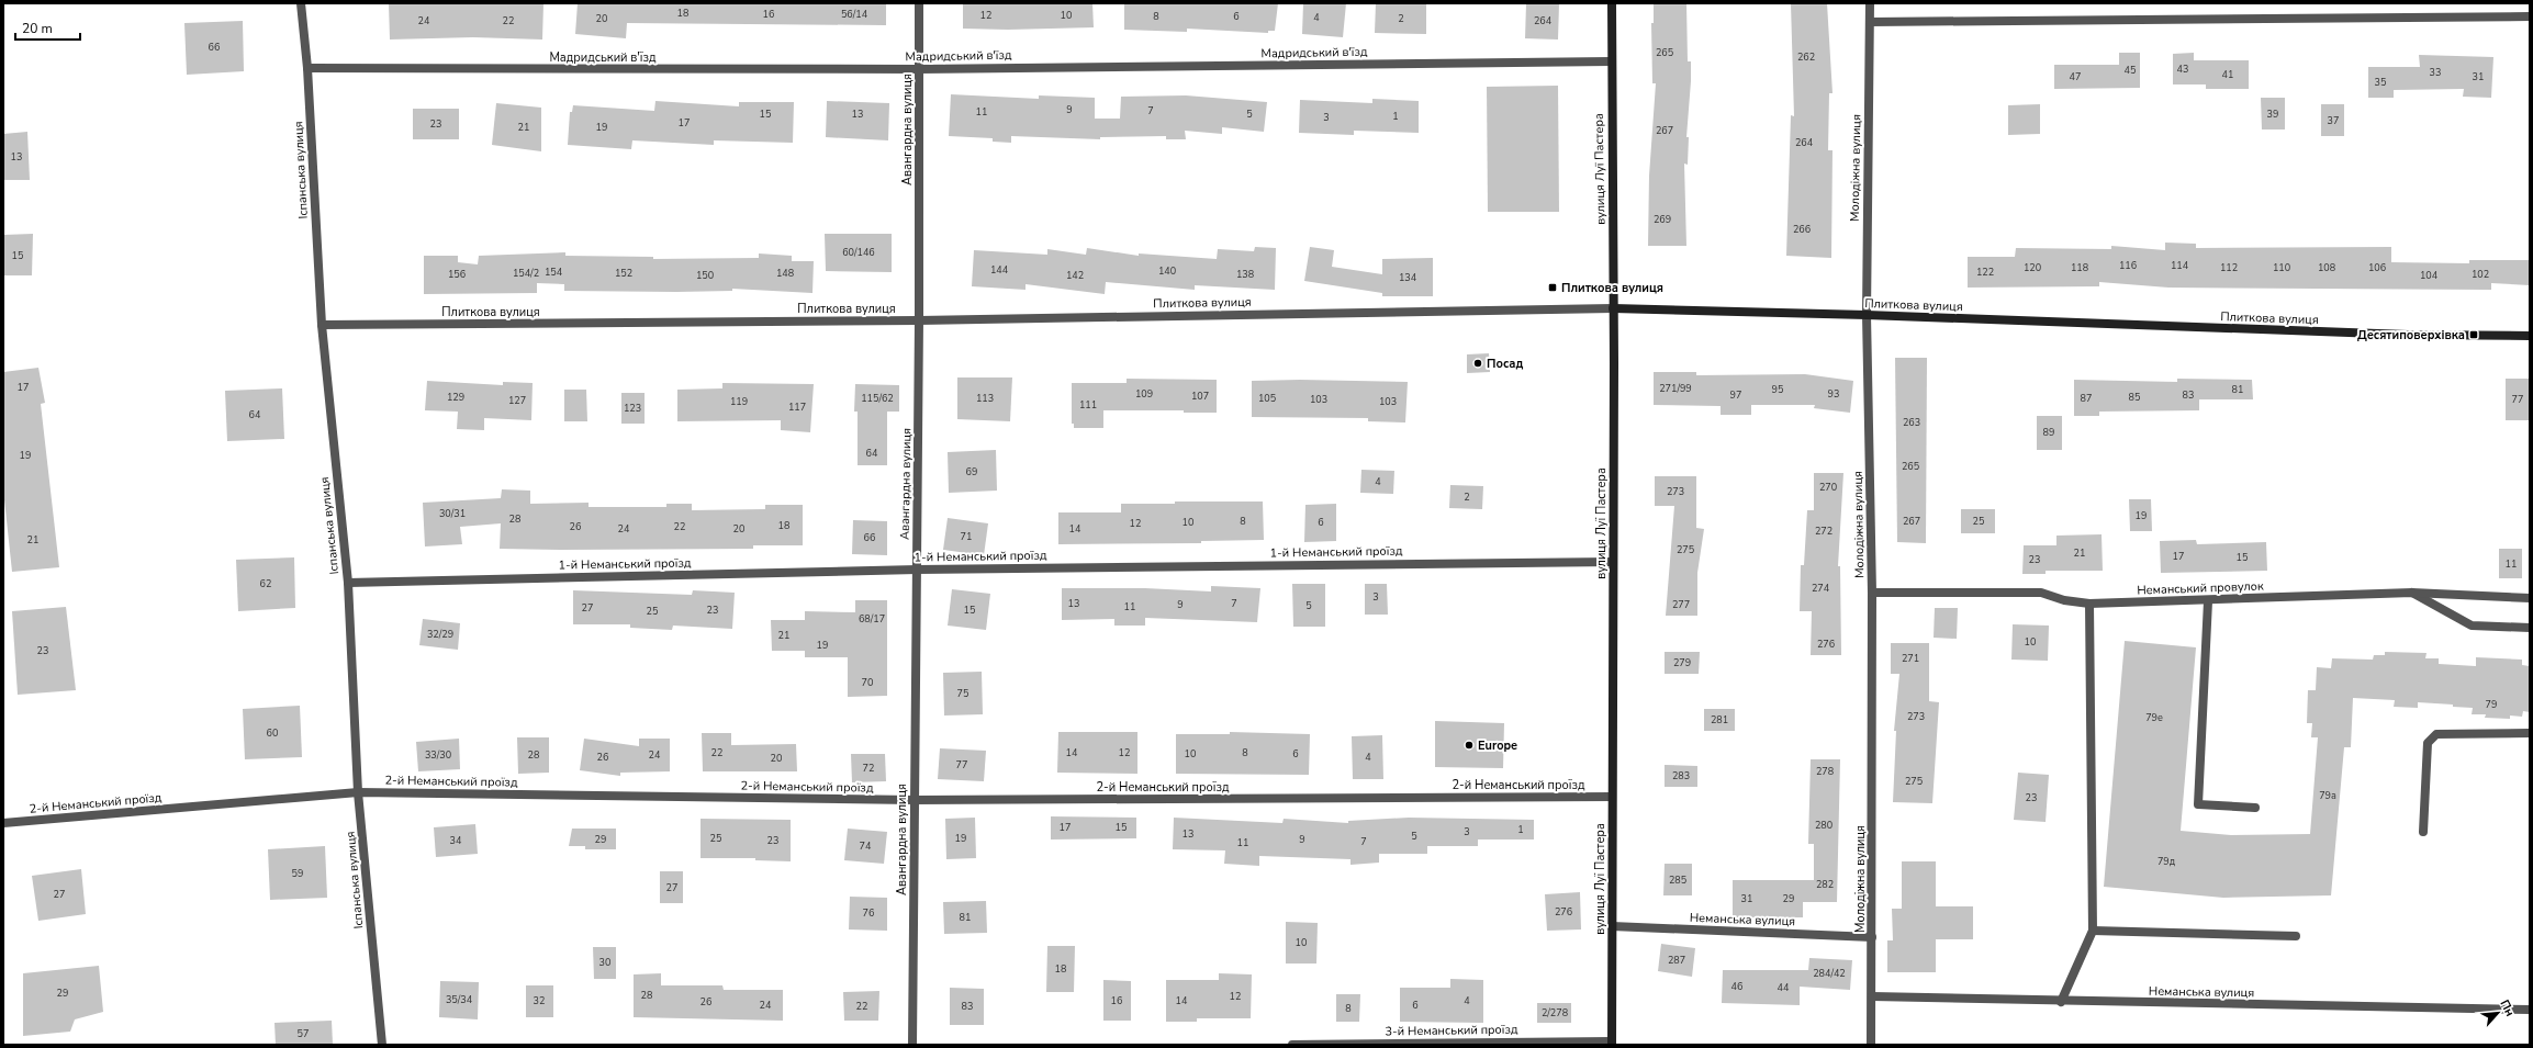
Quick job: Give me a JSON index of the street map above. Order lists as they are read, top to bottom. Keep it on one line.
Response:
{"streets":{"street":["Мадридський в'їзд","Авангардна вулиця","Молодіжна вулиця","вулиця Луї Пастера","Іспанська вулиця","Плиткова вулиця","1-й Неманський проїзд","Неманський провулок","2-й Неманський проїзд","Неманська вулиця","3-й Неманський проїзд"]},"crossings":[["Мадридський в'їзд","Авангардна вулиця"],["Мадридський в'їзд","вулиця Луї Пастера"],["Мадридський в'їзд","Іспанська вулиця"],["Авангардна вулиця","Плиткова вулиця"],["Авангардна вулиця","1-й Неманський проїзд"],["Авангардна вулиця","2-й Неманський проїзд"],["Молодіжна вулиця","Плиткова вулиця"],["Молодіжна вулиця","Неманський провулок"],["Молодіжна вулиця","Неманська вулиця"],["вулиця Луї Пастера","Плиткова вулиця"],["вулиця Луї Пастера","1-й Неманський проїзд"],["вулиця Луї Пастера","2-й Неманський проїзд"],["вулиця Луї Пастера","Неманська вулиця"],["вулиця Луї Пастера","3-й Неманський проїзд"],["Іспанська вулиця","Плиткова вулиця"],["Іспанська вулиця","1-й Неманський проїзд"],["Іспанська вулиця","2-й Неманський проїзд"]],"places":{"transit":["Плиткова вулиця","Десятиповерхівка"],"other":["Посад","Europe"]},"house_numbers":["18","16","56/14","12","10","8","6","4","20","2","24","22","264","66","265","262","43","45","33","41","47","31","35","9","7","11","15","13","5","39","1","3","37","17","23","21","19","267","264","13","269","266","60/146","15","116","114","120","118","112","110","108","106","144","140","154","122","154/2","152","148","156","138","102","150","142","104","134","17","271/99","95","81","109","93","97","83","107","129","85","115/62","113","105","87","103","77","127","119","103","111","117","123","64","263","89","64","19","265","69","4","270","273","2","30/31","19","28","8","267","25","10","6","12","18","26","22","24","20","14","272","71","66","21","275","21","17","15","23","11","62","274","3","13","7","9","277","5","11","27","23","15","25","68/17","32/29","21","10","276","19","23","271","279","70","75","79","273","79е","281","60","22","14","12","8","10","6","33/30","28","24","26","4","20","77","72","278","283","275","79а","23","280","17","15","1","3","13","5","25","19","29","9","34","23","7","11","74","79д","59","285","282","27","27","31","29","276","76","81","10","287","30","18","284/42","46","44","29","28","12","35/34","32","16","14","4","26","24","6","22","83","8","2/278","57"],"scale_bar":"20 m","north":"top right"}
